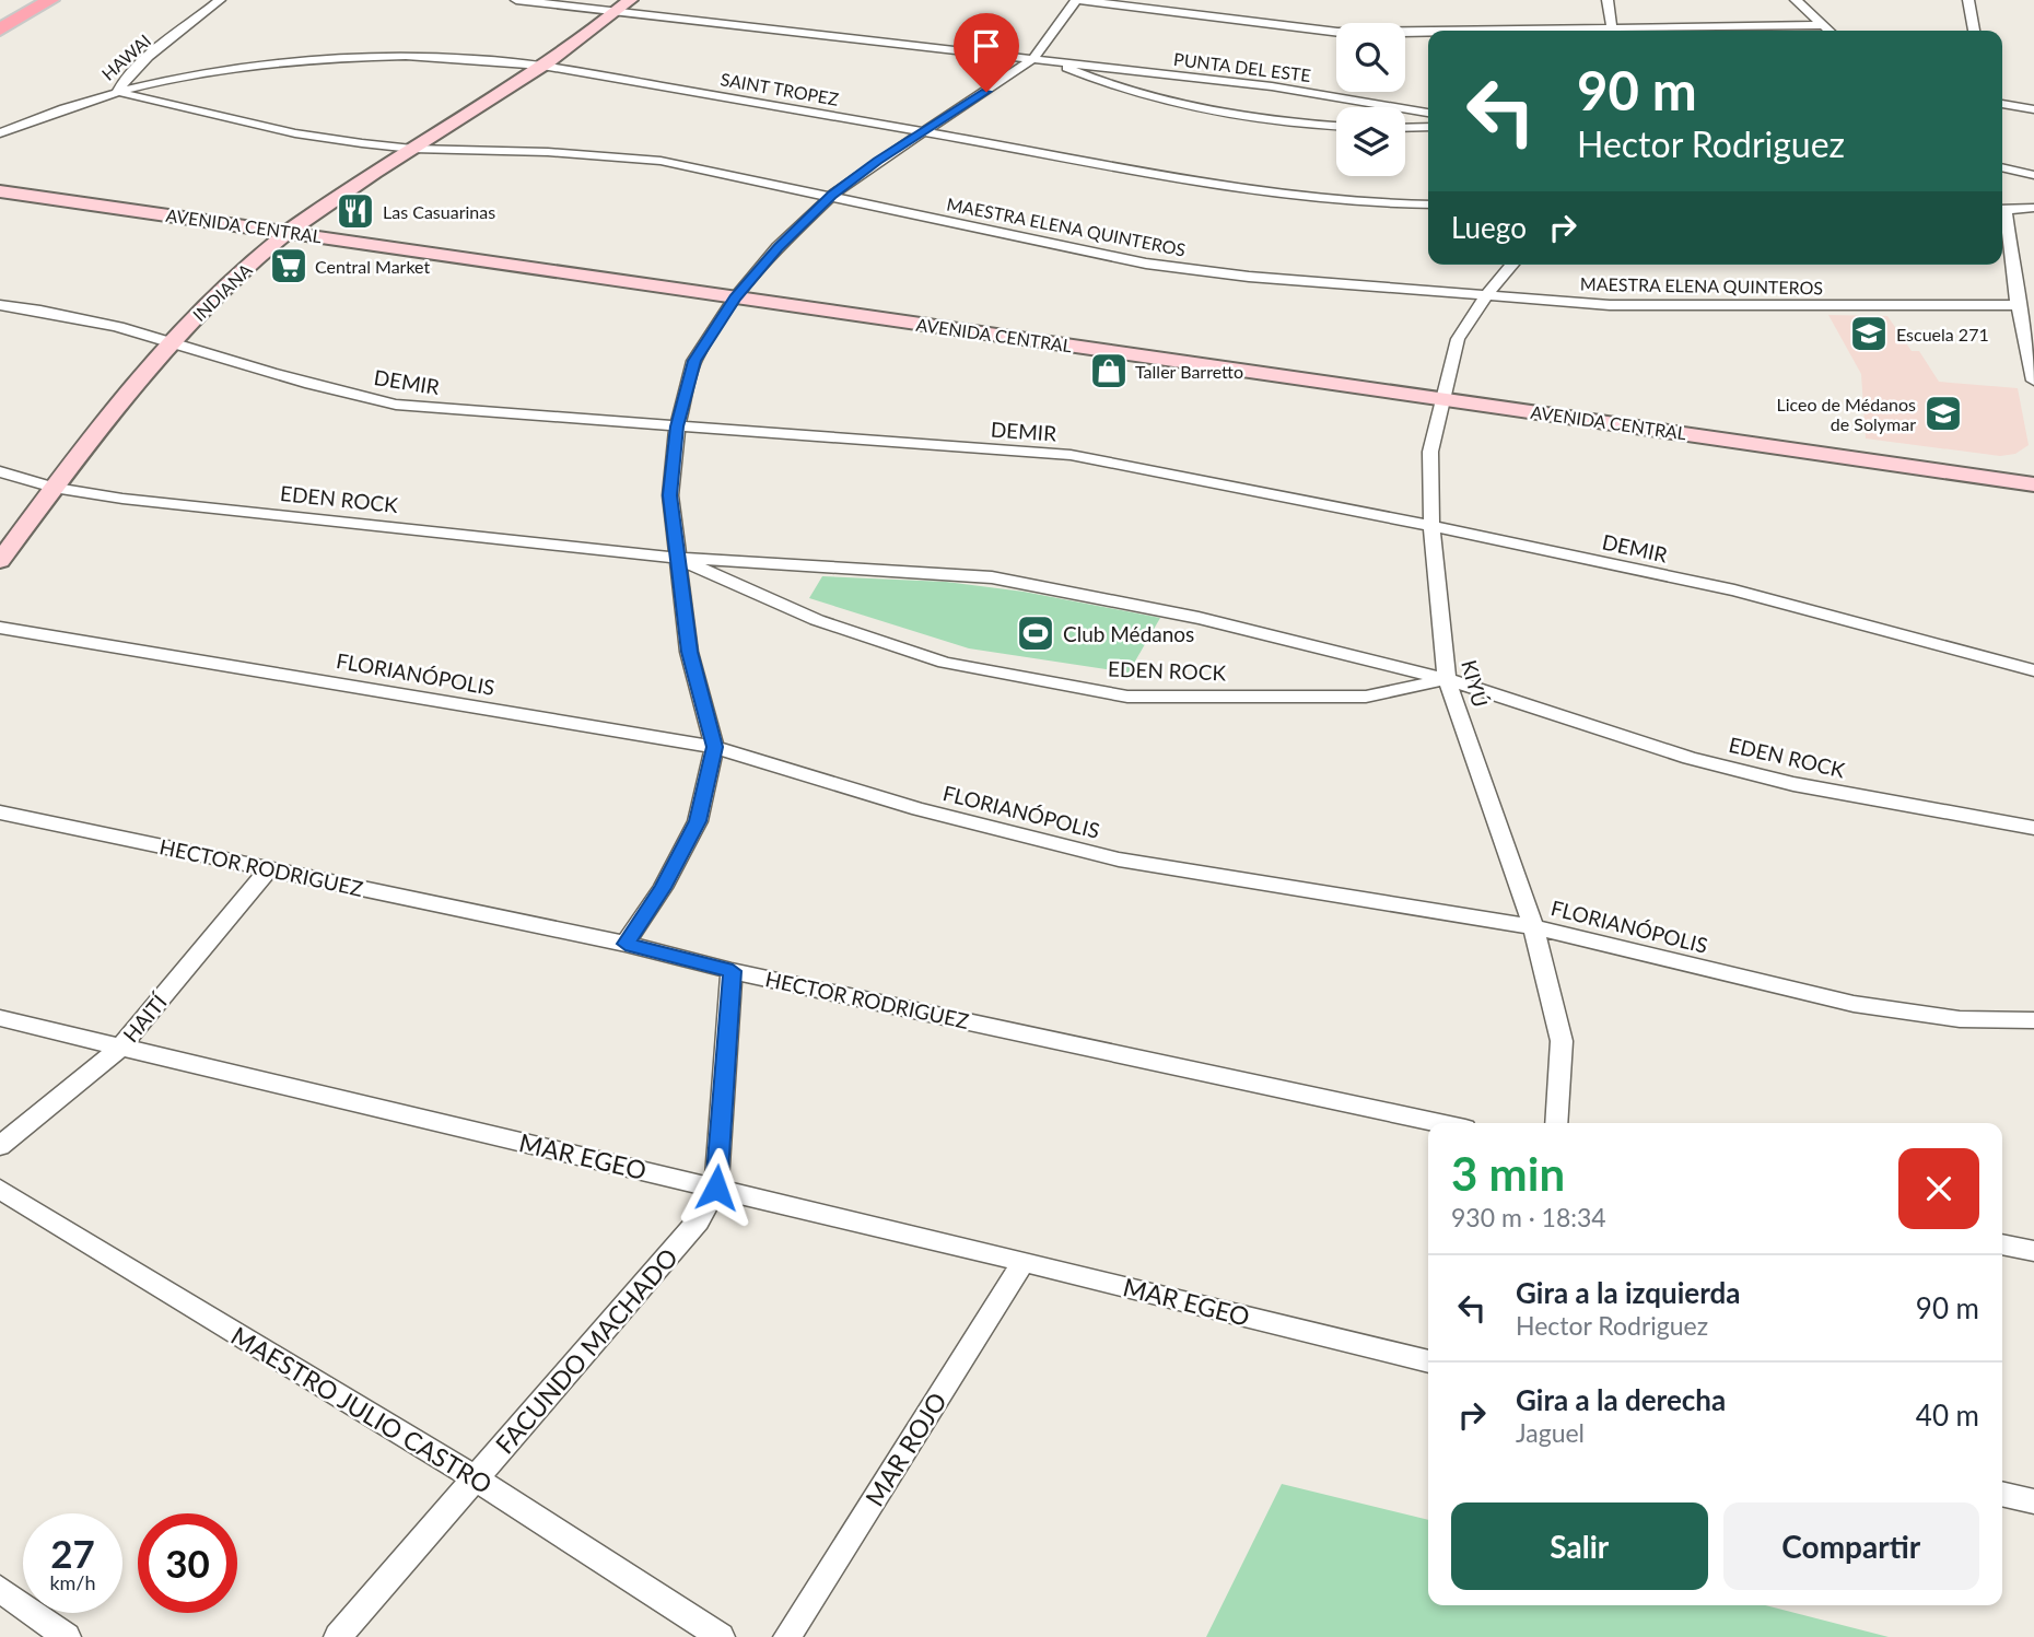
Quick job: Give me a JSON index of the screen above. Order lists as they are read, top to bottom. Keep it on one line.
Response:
{"streets":{"street":["HAWAI","PUNTA DEL ESTE","SAINT TROPEZ","AVENIDA CENTRAL","MAESTRA ELENA QUINTEROS","INDIANA","DEMIR","EDEN ROCK","FLORIANÓPOLIS","KIYÚ","HECTOR RODRIGUEZ","HAITÍ","MAR EGEO","FACUNDO MACHADO","MAESTRO JULIO CASTRO","MAR ROJO"]},"crossings":[["HAWAI","SAINT TROPEZ"],["HAWAI","MAESTRA ELENA QUINTEROS"],["PUNTA DEL ESTE","INDIANA"],["SAINT TROPEZ","MAESTRA ELENA QUINTEROS"],["SAINT TROPEZ","INDIANA"],["AVENIDA CENTRAL","INDIANA"],["AVENIDA CENTRAL","KIYÚ"],["MAESTRA ELENA QUINTEROS","INDIANA"],["MAESTRA ELENA QUINTEROS","KIYÚ"],["INDIANA","DEMIR"],["INDIANA","EDEN ROCK"],["DEMIR","KIYÚ"],["EDEN ROCK","KIYÚ"],["FLORIANÓPOLIS","KIYÚ"],["HECTOR RODRIGUEZ","HAITÍ"],["HECTOR RODRIGUEZ","FACUNDO MACHADO"],["HAITÍ","MAR EGEO"],["MAR EGEO","FACUNDO MACHADO"],["MAR EGEO","MAR ROJO"],["FACUNDO MACHADO","MAESTRO JULIO CASTRO"]],"places":{"restaurant":["Las Casuarinas"],"supermarket":["Central Market"],"school or university":["Escuela 271","Liceo de Médanos de Solymar"],"shop":["Taller Barretto"],"sports":["Club Médanos"]},"page":{"turn":["90 m","Hector Rodriguez"],"then":"Luego","heading":["3 min","930 m · 18:34"],"list":[{"name":"Gira a la izquierda","note":"Hector Rodriguez","value":"90 m"},{"name":"Gira a la derecha","note":"Jaguel","value":"40 m"}],"buttons":["Salir","Compartir"],"speed":"27 km/h","limit":"30"}}
